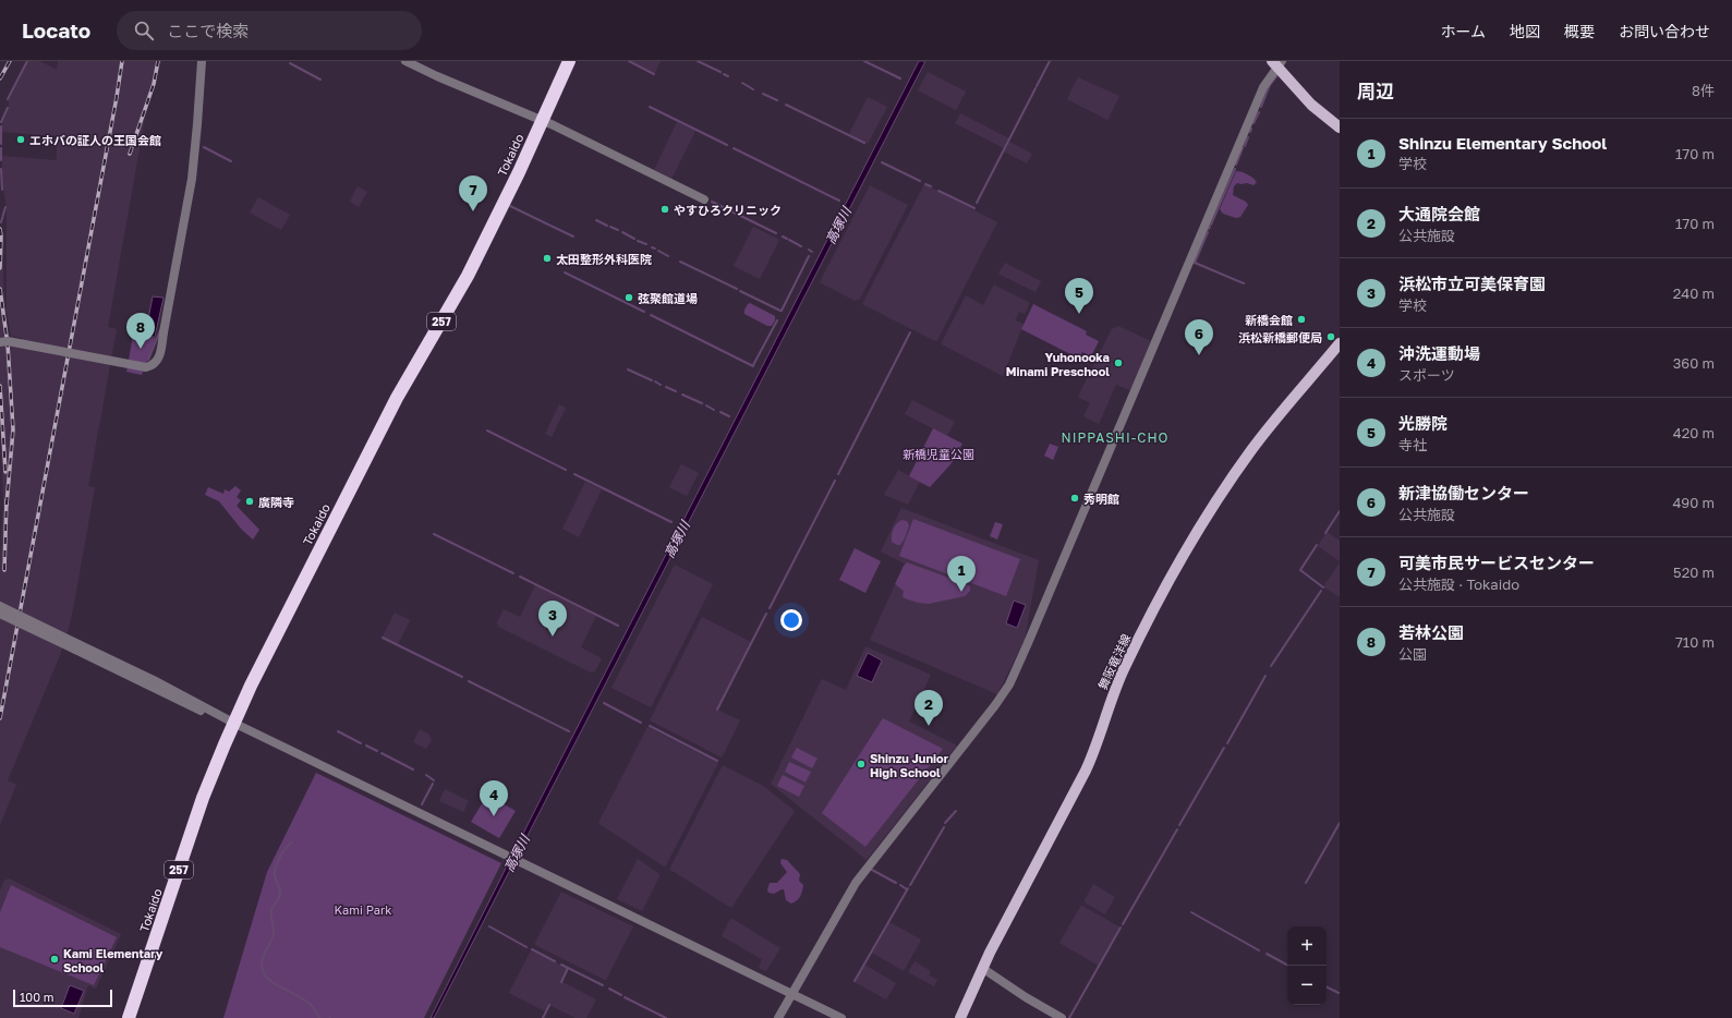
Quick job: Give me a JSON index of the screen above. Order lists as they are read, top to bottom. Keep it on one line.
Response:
{"streets":{"highway":["Tokaido","257"],"main road":["舞阪竜洋線"]},"districts":["NIPPASHI-CHO"],"water":["高塚川"],"parks":["新橋児童公園","Kami Park"],"places":["エホバの証人の王国会館","やすひろクリニック","太田整形外科医院","弦聚館道場","新橋会館","浜松新橋郵便局","Yuhonooka Minami Preschool","秀明館","廣隣寺","Shinzu Junior High School","Kami Elementary School"],"scale_bar":"100 m","page":{"header":"Locato","search":"ここで検索","nav":["ホーム","地図","概要","お問い合わせ"],"heading":["周辺","8件"],"list":[{"mark":"1","name":"Shinzu Elementary School","note":"学校","value":"170 m"},{"mark":"2","name":"大通院会館","note":"公共施設","value":"170 m"},{"mark":"3","name":"浜松市立可美保育園","note":"学校","value":"240 m"},{"mark":"4","name":"沖洗運動場","note":"スポーツ","value":"360 m"},{"mark":"5","name":"光勝院","note":"寺社","value":"420 m"},{"mark":"6","name":"新津協働センター","note":"公共施設","value":"490 m"},{"mark":"7","name":"可美市民サービスセンター","note":"公共施設 · Tokaido","value":"520 m"},{"mark":"8","name":"若林公園","note":"公園","value":"710 m"}],"pins":["7","5","8","6","1","3","2","4"],"map_buttons":["+","−"],"scale":"100 m"}}
